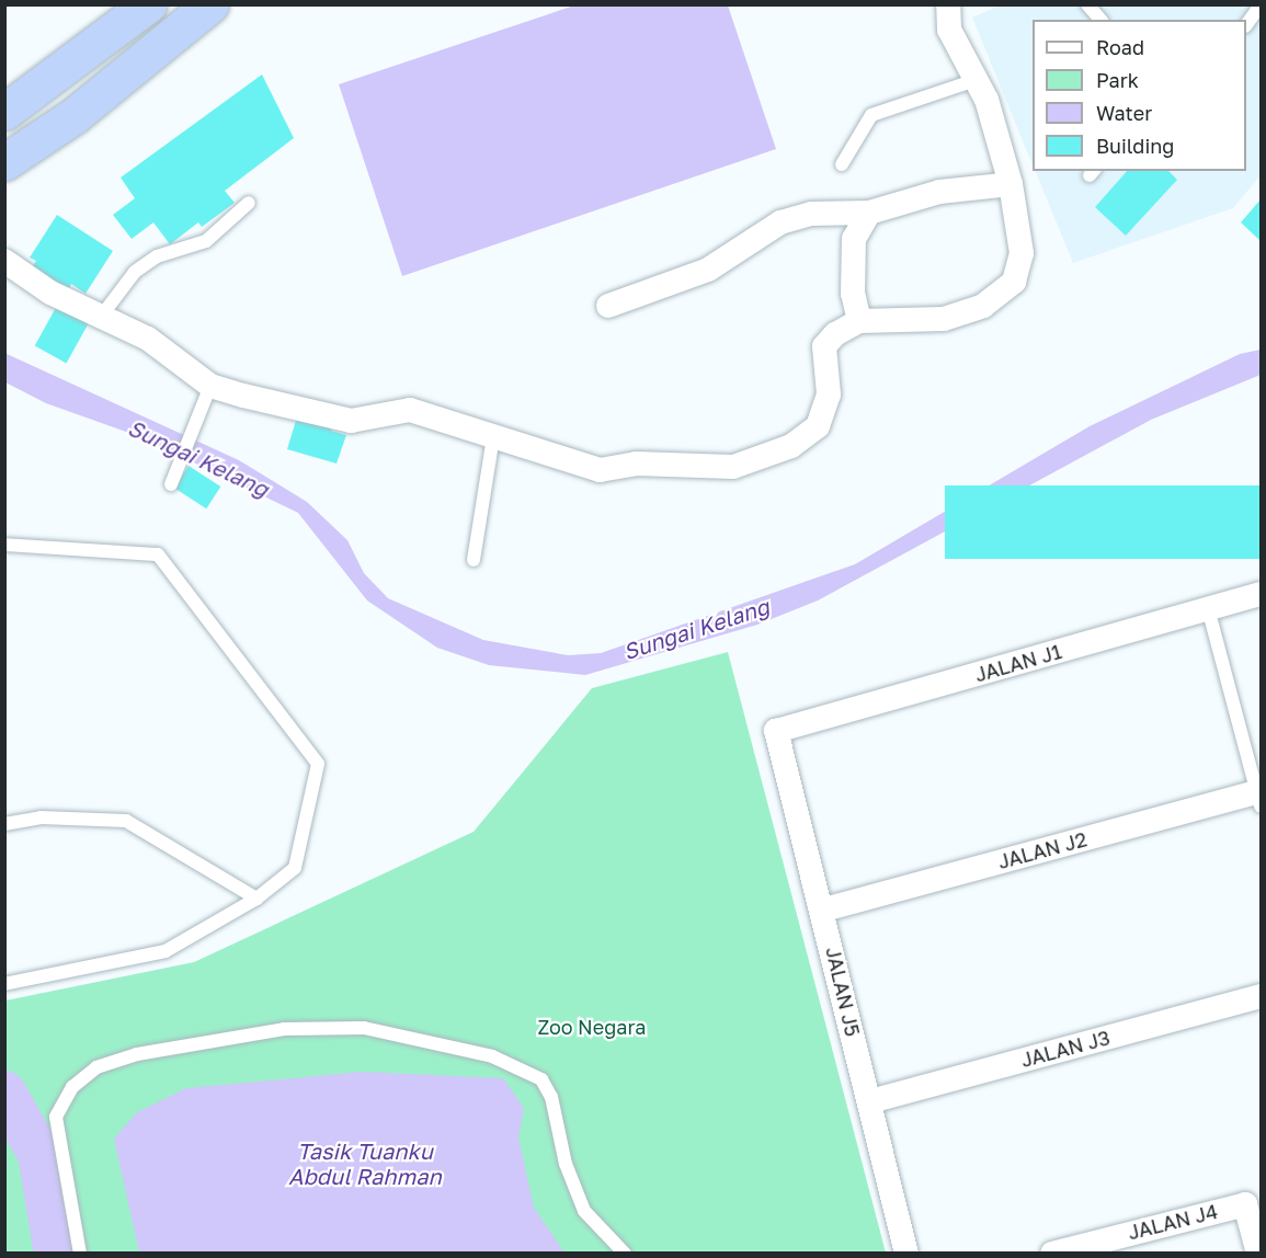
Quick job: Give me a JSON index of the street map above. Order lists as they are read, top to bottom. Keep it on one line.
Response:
{"streets":{"street":["JALAN J1","JALAN J2","JALAN J5","JALAN J3","JALAN J4"]},"crossings":[["JALAN J1","JALAN J5"],["JALAN J2","JALAN J5"],["JALAN J5","JALAN J3"]],"water":["Sungai Kelang","Tasik Tuanku Abdul Rahman"],"parks":["Zoo Negara"],"legend":["Road","Park","Water","Building"]}
